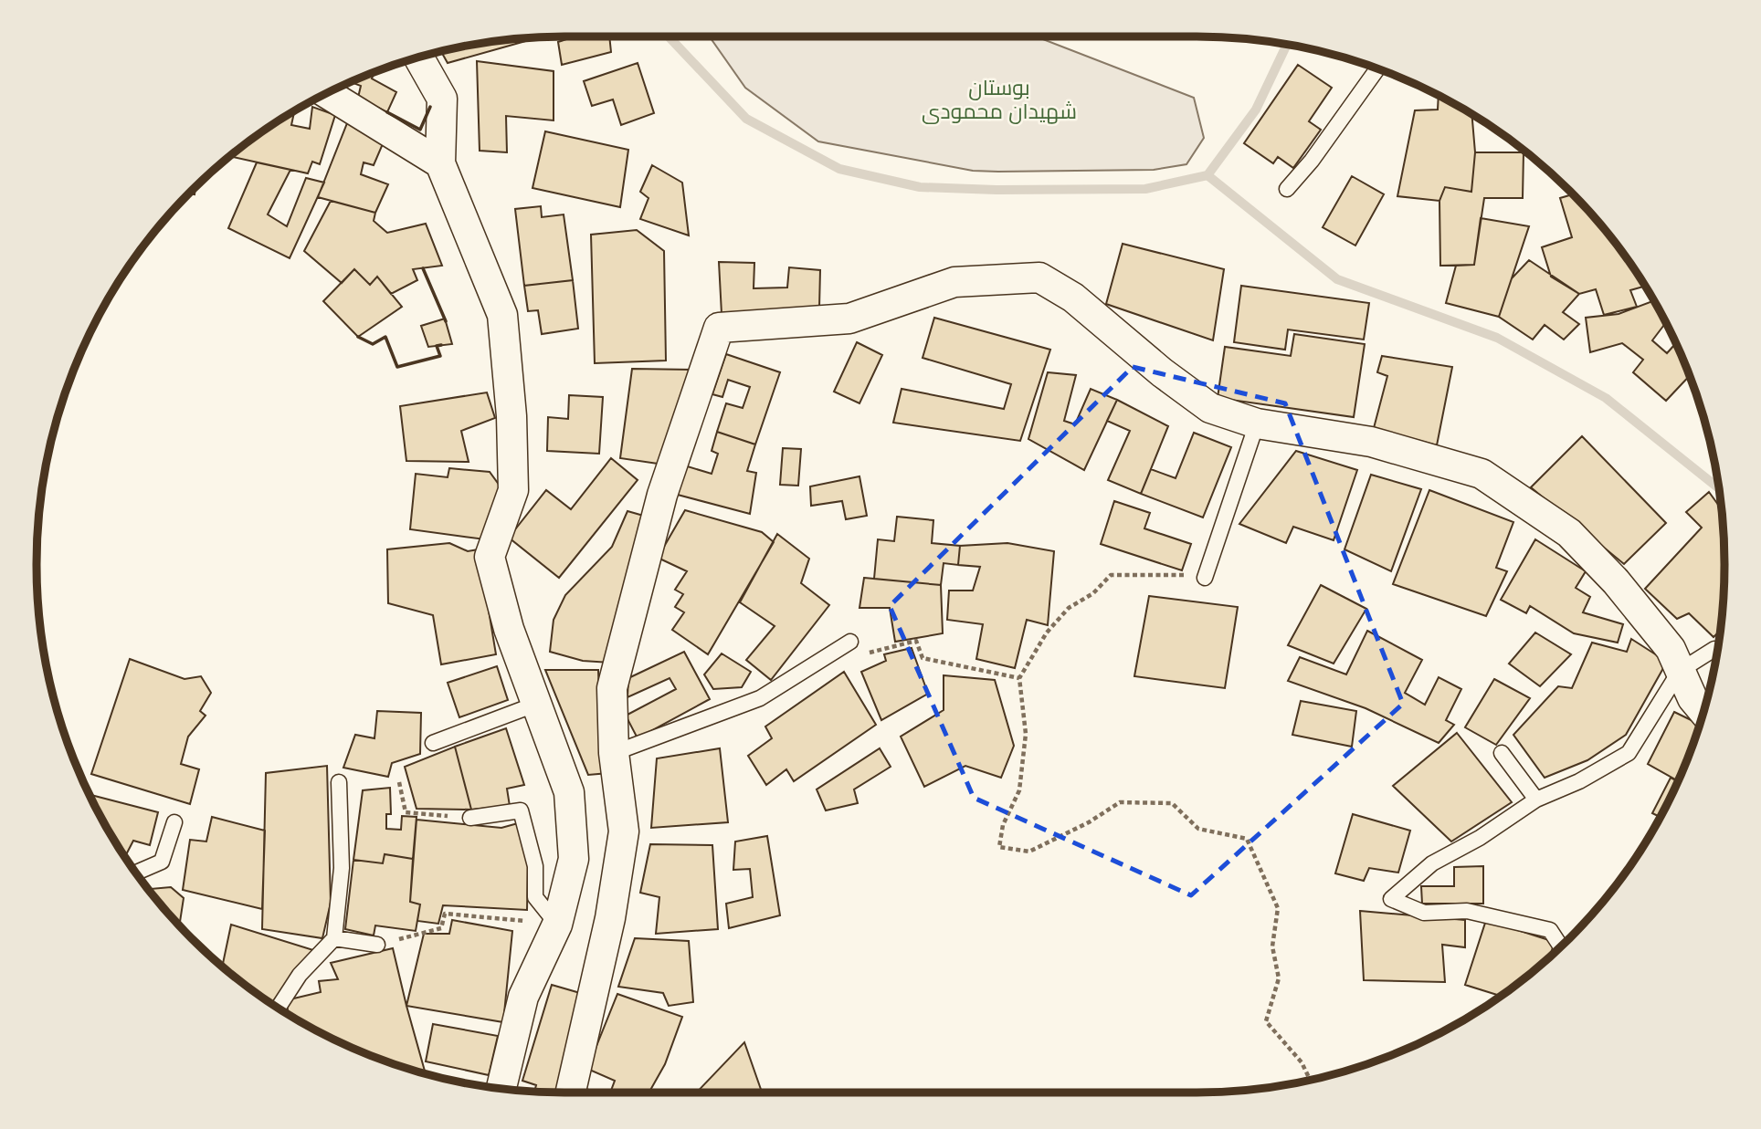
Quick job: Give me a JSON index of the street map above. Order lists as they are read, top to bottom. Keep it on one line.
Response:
{"parks":["بوستان شهیدان محمودی"]}
